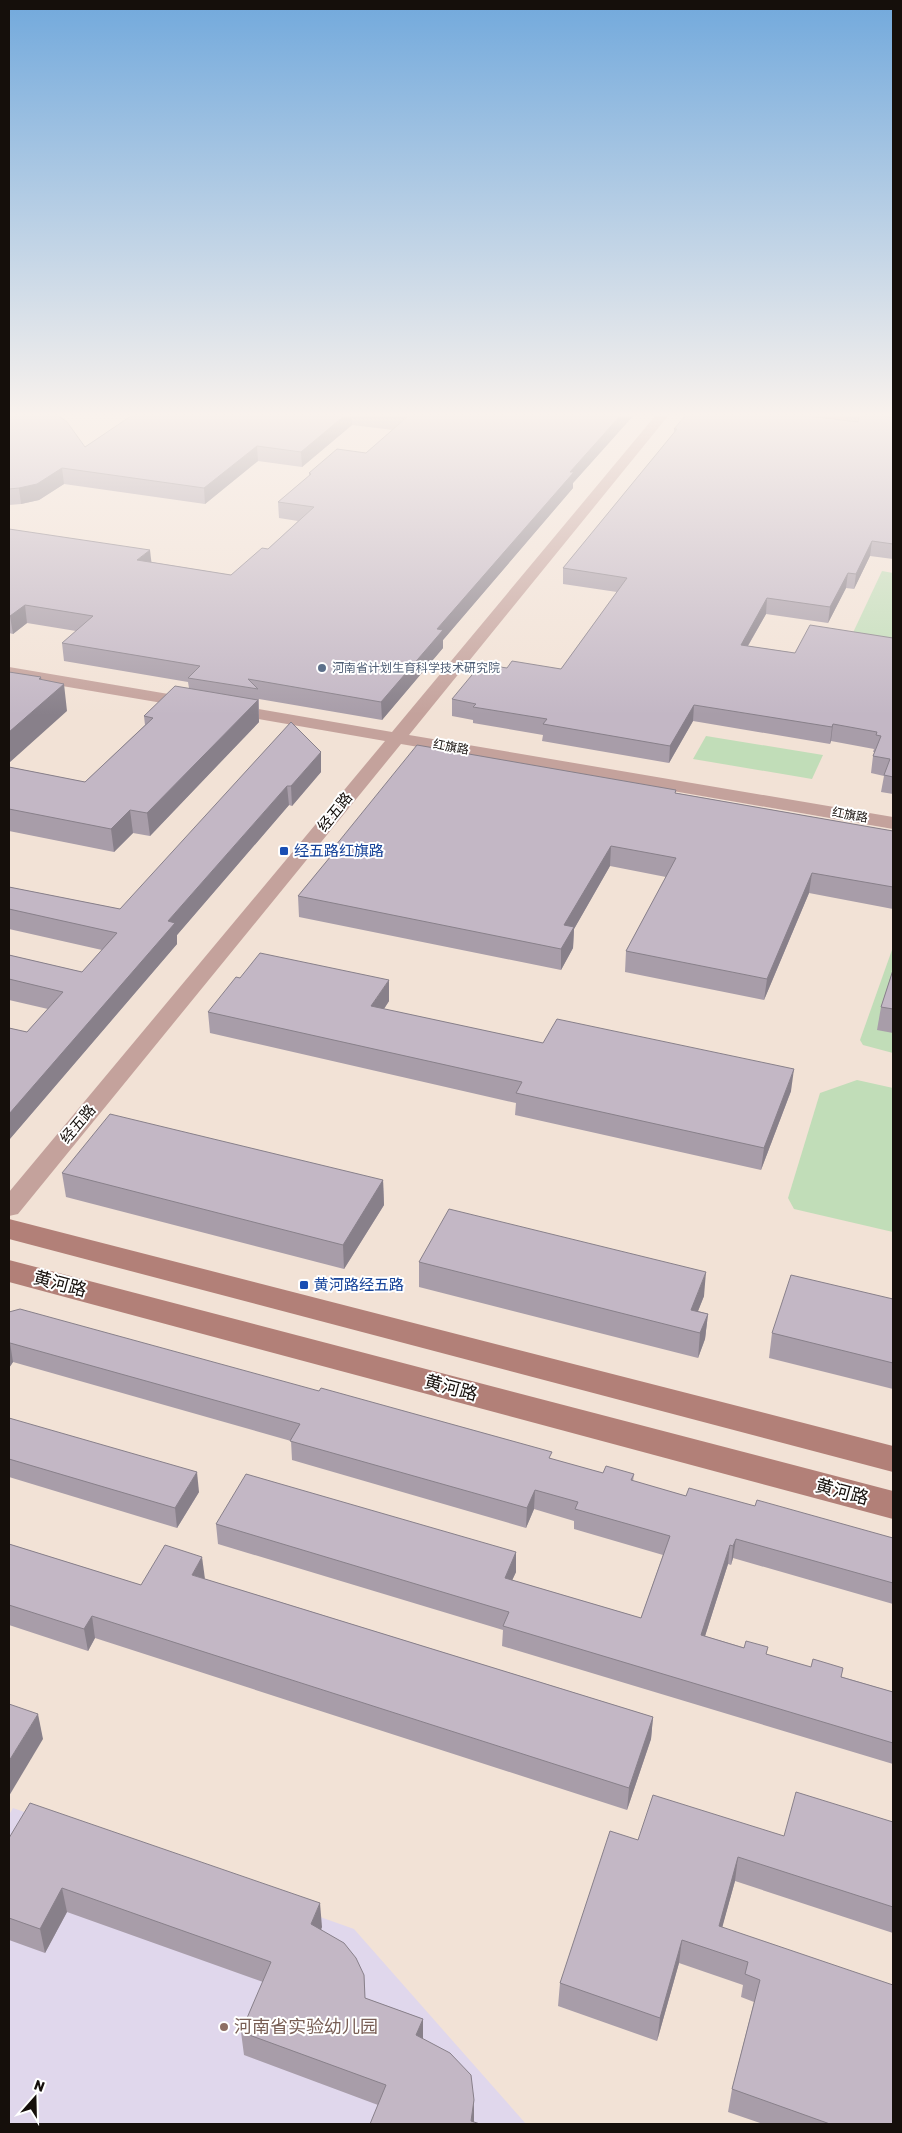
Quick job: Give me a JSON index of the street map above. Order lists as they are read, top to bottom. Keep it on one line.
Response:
{"streets":{"main road":["黄河路"],"street":["红旗路","经五路"]},"crossings":[["红旗路","经五路"]],"places":{"other":["河南省计划生育科学技术研究院","河南省实验幼儿园"],"transit":["经五路红旗路","黄河路经五路"]},"north":"top"}
